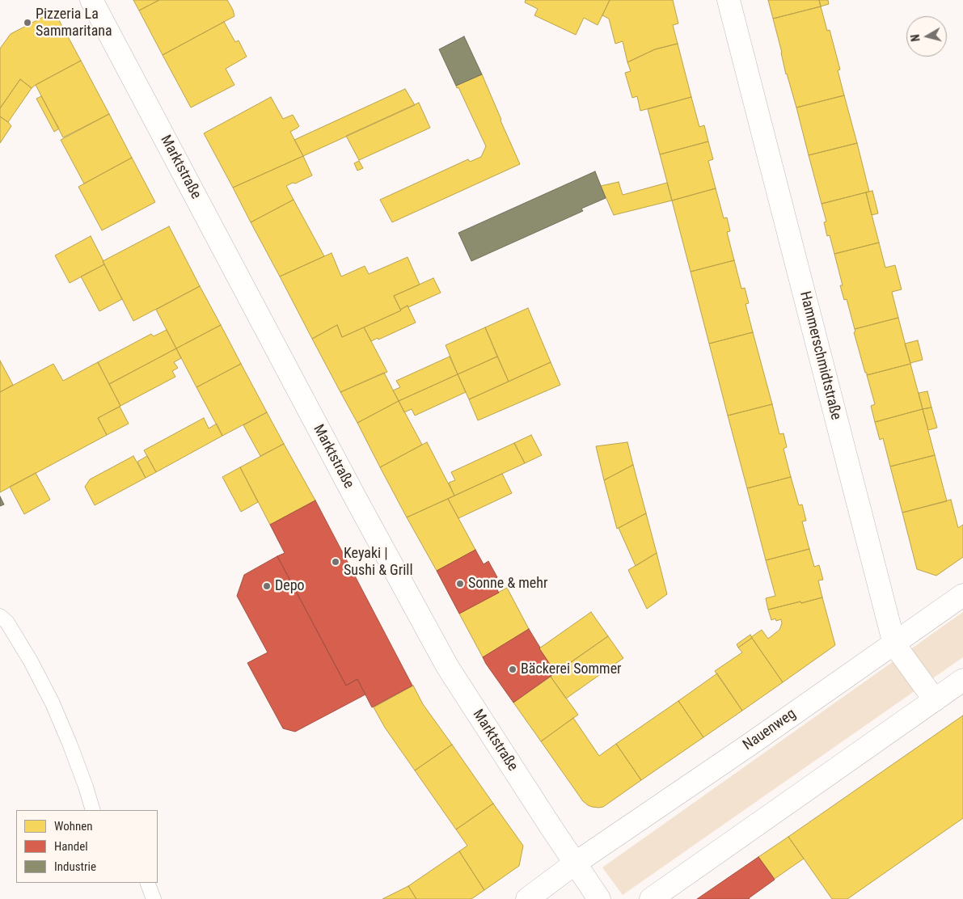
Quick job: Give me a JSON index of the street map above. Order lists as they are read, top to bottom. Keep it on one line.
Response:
{"streets":{"street":["Marktstraße","Hammerschmidtstraße","Nauenweg"]},"crossings":[["Marktstraße","Nauenweg"],["Hammerschmidtstraße","Nauenweg"]],"places":["Pizzeria La Sammaritana","Keyaki | Sushi & Grill","Sonne & mehr","Depo","Bäckerei Sommer"],"legend":["Wohnen","Handel","Industrie"],"north":"left"}
